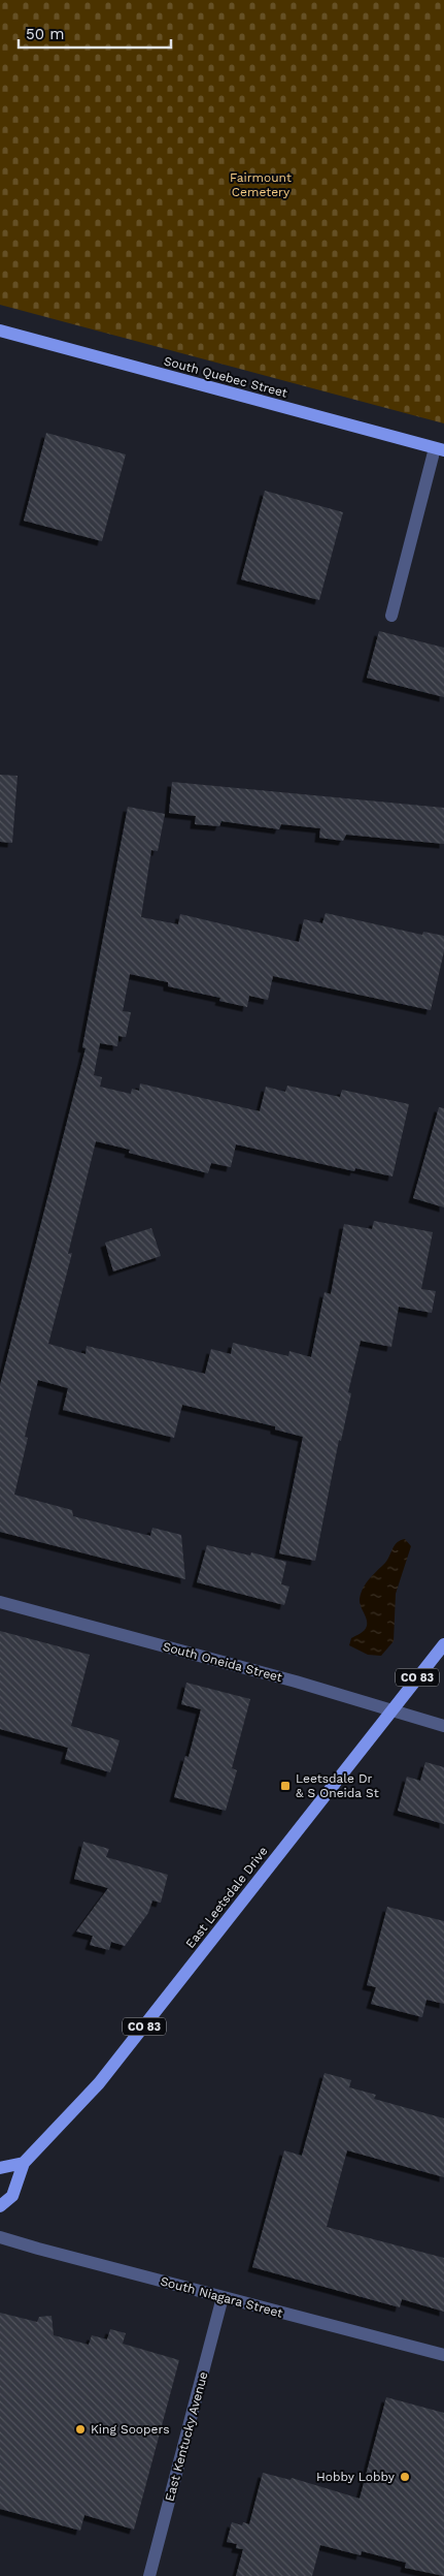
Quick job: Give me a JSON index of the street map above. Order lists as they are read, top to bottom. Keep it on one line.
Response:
{"streets":{"main road":["South Quebec Street","CO 83","East Leetsdale Drive"],"street":["South Oneida Street","South Niagara Street","East Kentucky Avenue"]},"crossings":[["South Oneida Street","East Leetsdale Drive"],["South Niagara Street","East Kentucky Avenue"]],"parks":["Fairmount Cemetery"],"places":{"transit":["Leetsdale Dr & S Oneida St"],"other":["King Soopers","Hobby Lobby"]},"scale_bar":"50 m"}
